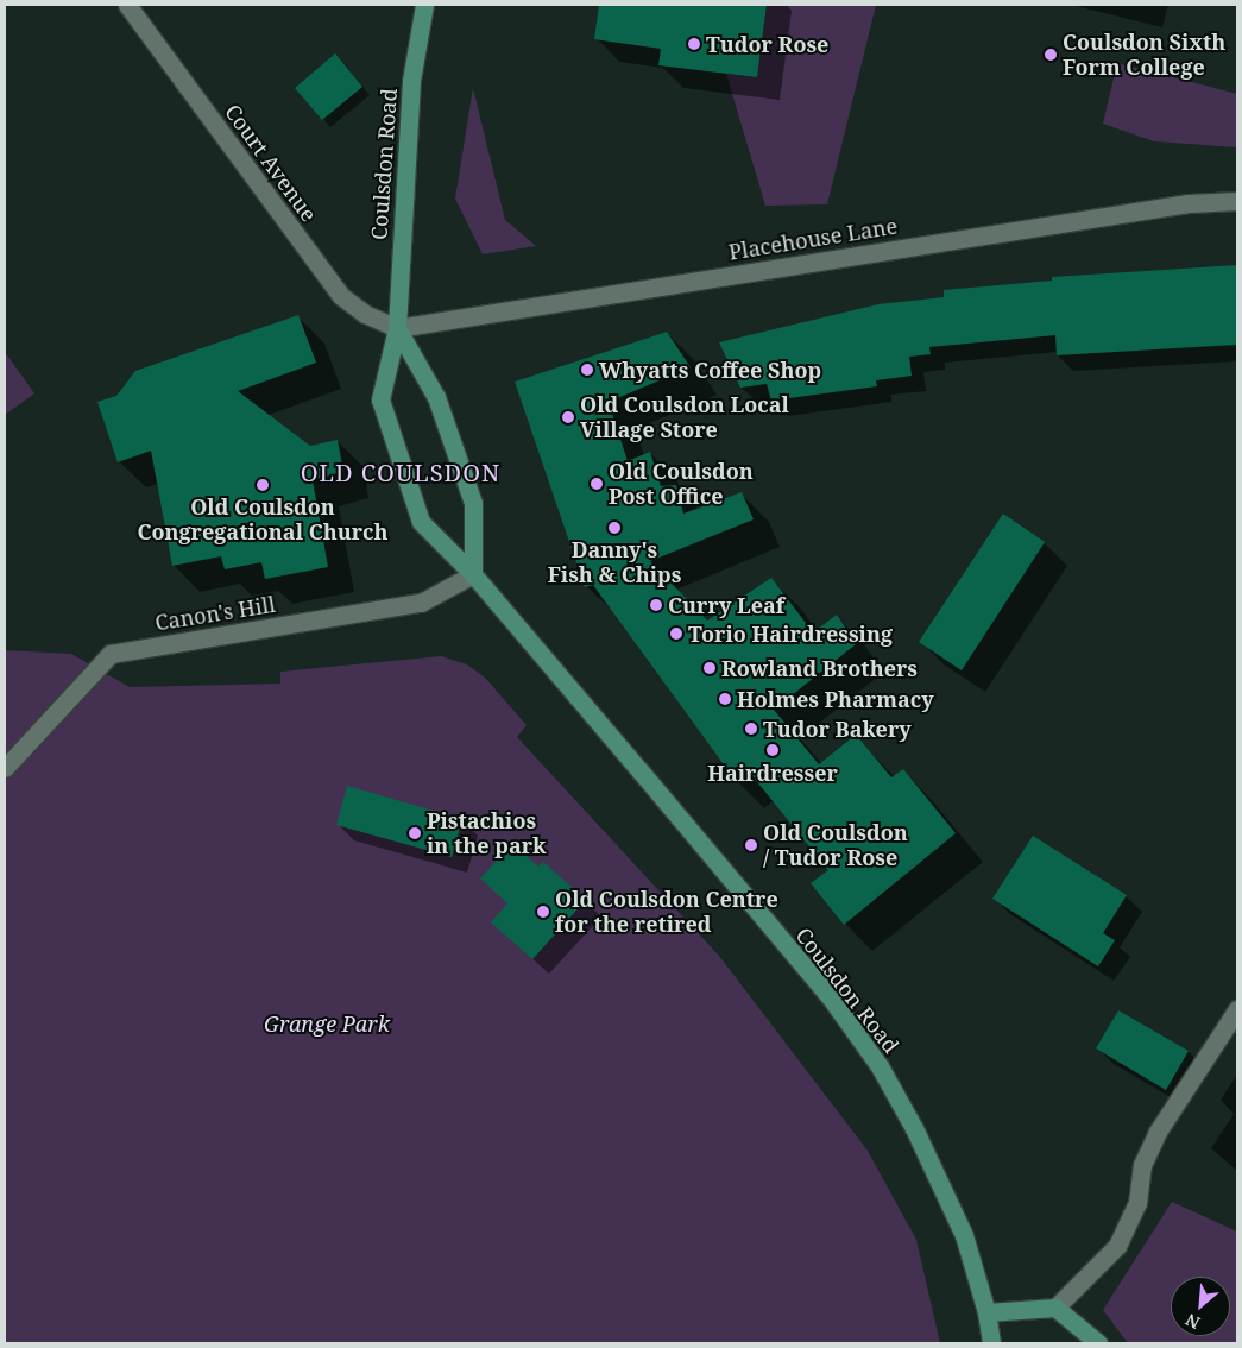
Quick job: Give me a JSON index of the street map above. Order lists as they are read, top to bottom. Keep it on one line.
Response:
{"streets":{"main road":["Coulsdon Road"],"street":["Court Avenue","Placehouse Lane","Canon's Hill"]},"crossings":[["Court Avenue","Coulsdon Road"],["Court Avenue","Placehouse Lane"],["Coulsdon Road","Placehouse Lane"],["Coulsdon Road","Canon's Hill"]],"districts":["OLD COULSDON"],"parks":["Grange Park"],"places":["Tudor Rose","Coulsdon Sixth Form College","Whyatts Coffee Shop","Old Coulsdon Local Village Store","Old Coulsdon Post Office","Old Coulsdon Congregational Church","Danny's Fish & Chips","Curry Leaf","Torio Hairdressing","Rowland Brothers","Holmes Pharmacy","Tudor Bakery","Hairdresser","Pistachios in the park","Old Coulsdon / Tudor Rose","Old Coulsdon Centre for the retired"],"north":"bottom left"}
